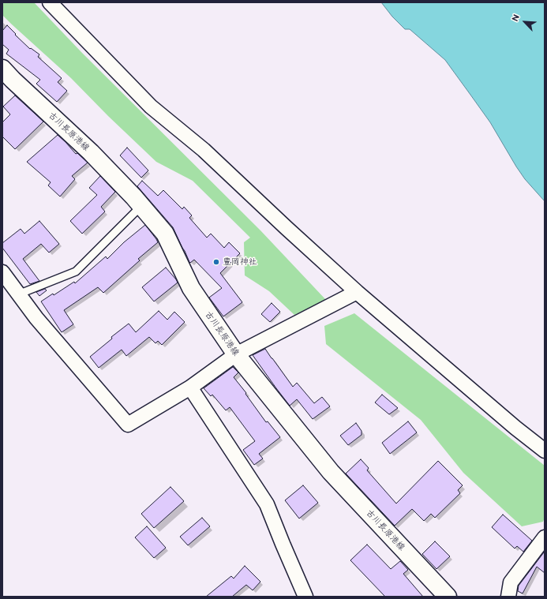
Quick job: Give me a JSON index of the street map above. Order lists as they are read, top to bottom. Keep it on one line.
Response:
{"streets":{"main road":["古川長原港線"]},"places":["豊岡神社"],"north":"top left"}
